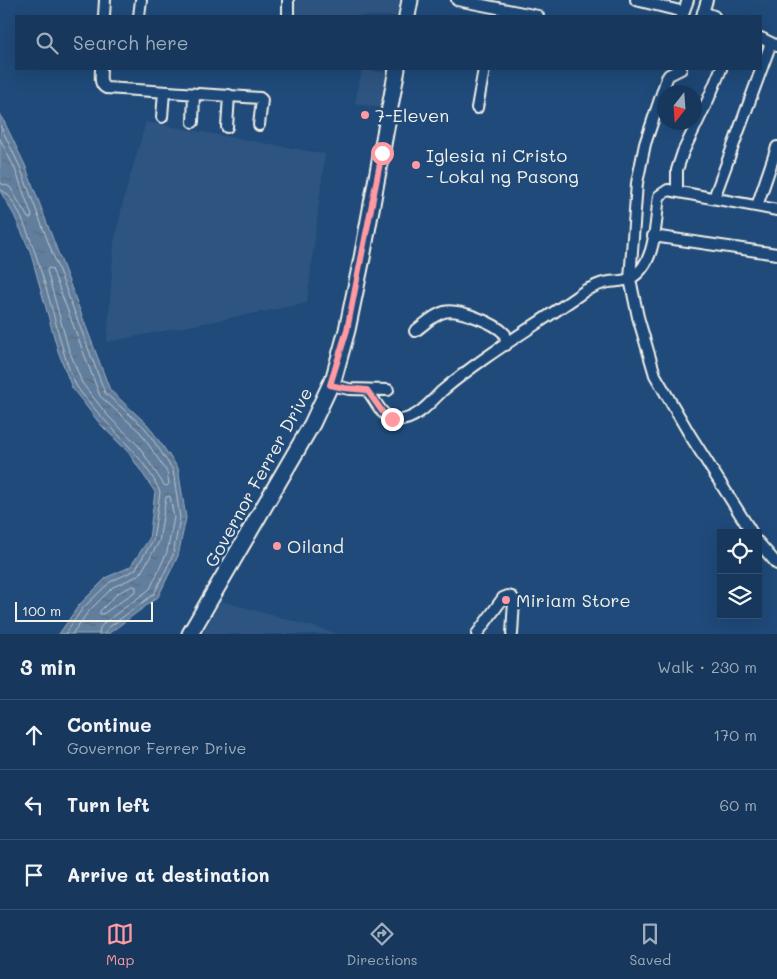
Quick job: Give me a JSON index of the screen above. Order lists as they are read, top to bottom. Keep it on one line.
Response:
{"streets":{"main road":["Governor Ferrer Drive"]},"places":["7-Eleven","Iglesia ni Cristo - Lokal ng Pasong","Oiland","Miriam Store"],"scale_bar":"100 m","north":"bottom","page":{"search":"Search here","scale":"100 m","heading":["3 min","Walk · 230 m"],"list":[["Continue","Governor Ferrer Drive","170 m"],["Turn left","60 m"],"Arrive at destination"],"nav":["Map","Directions","Saved"]}}
